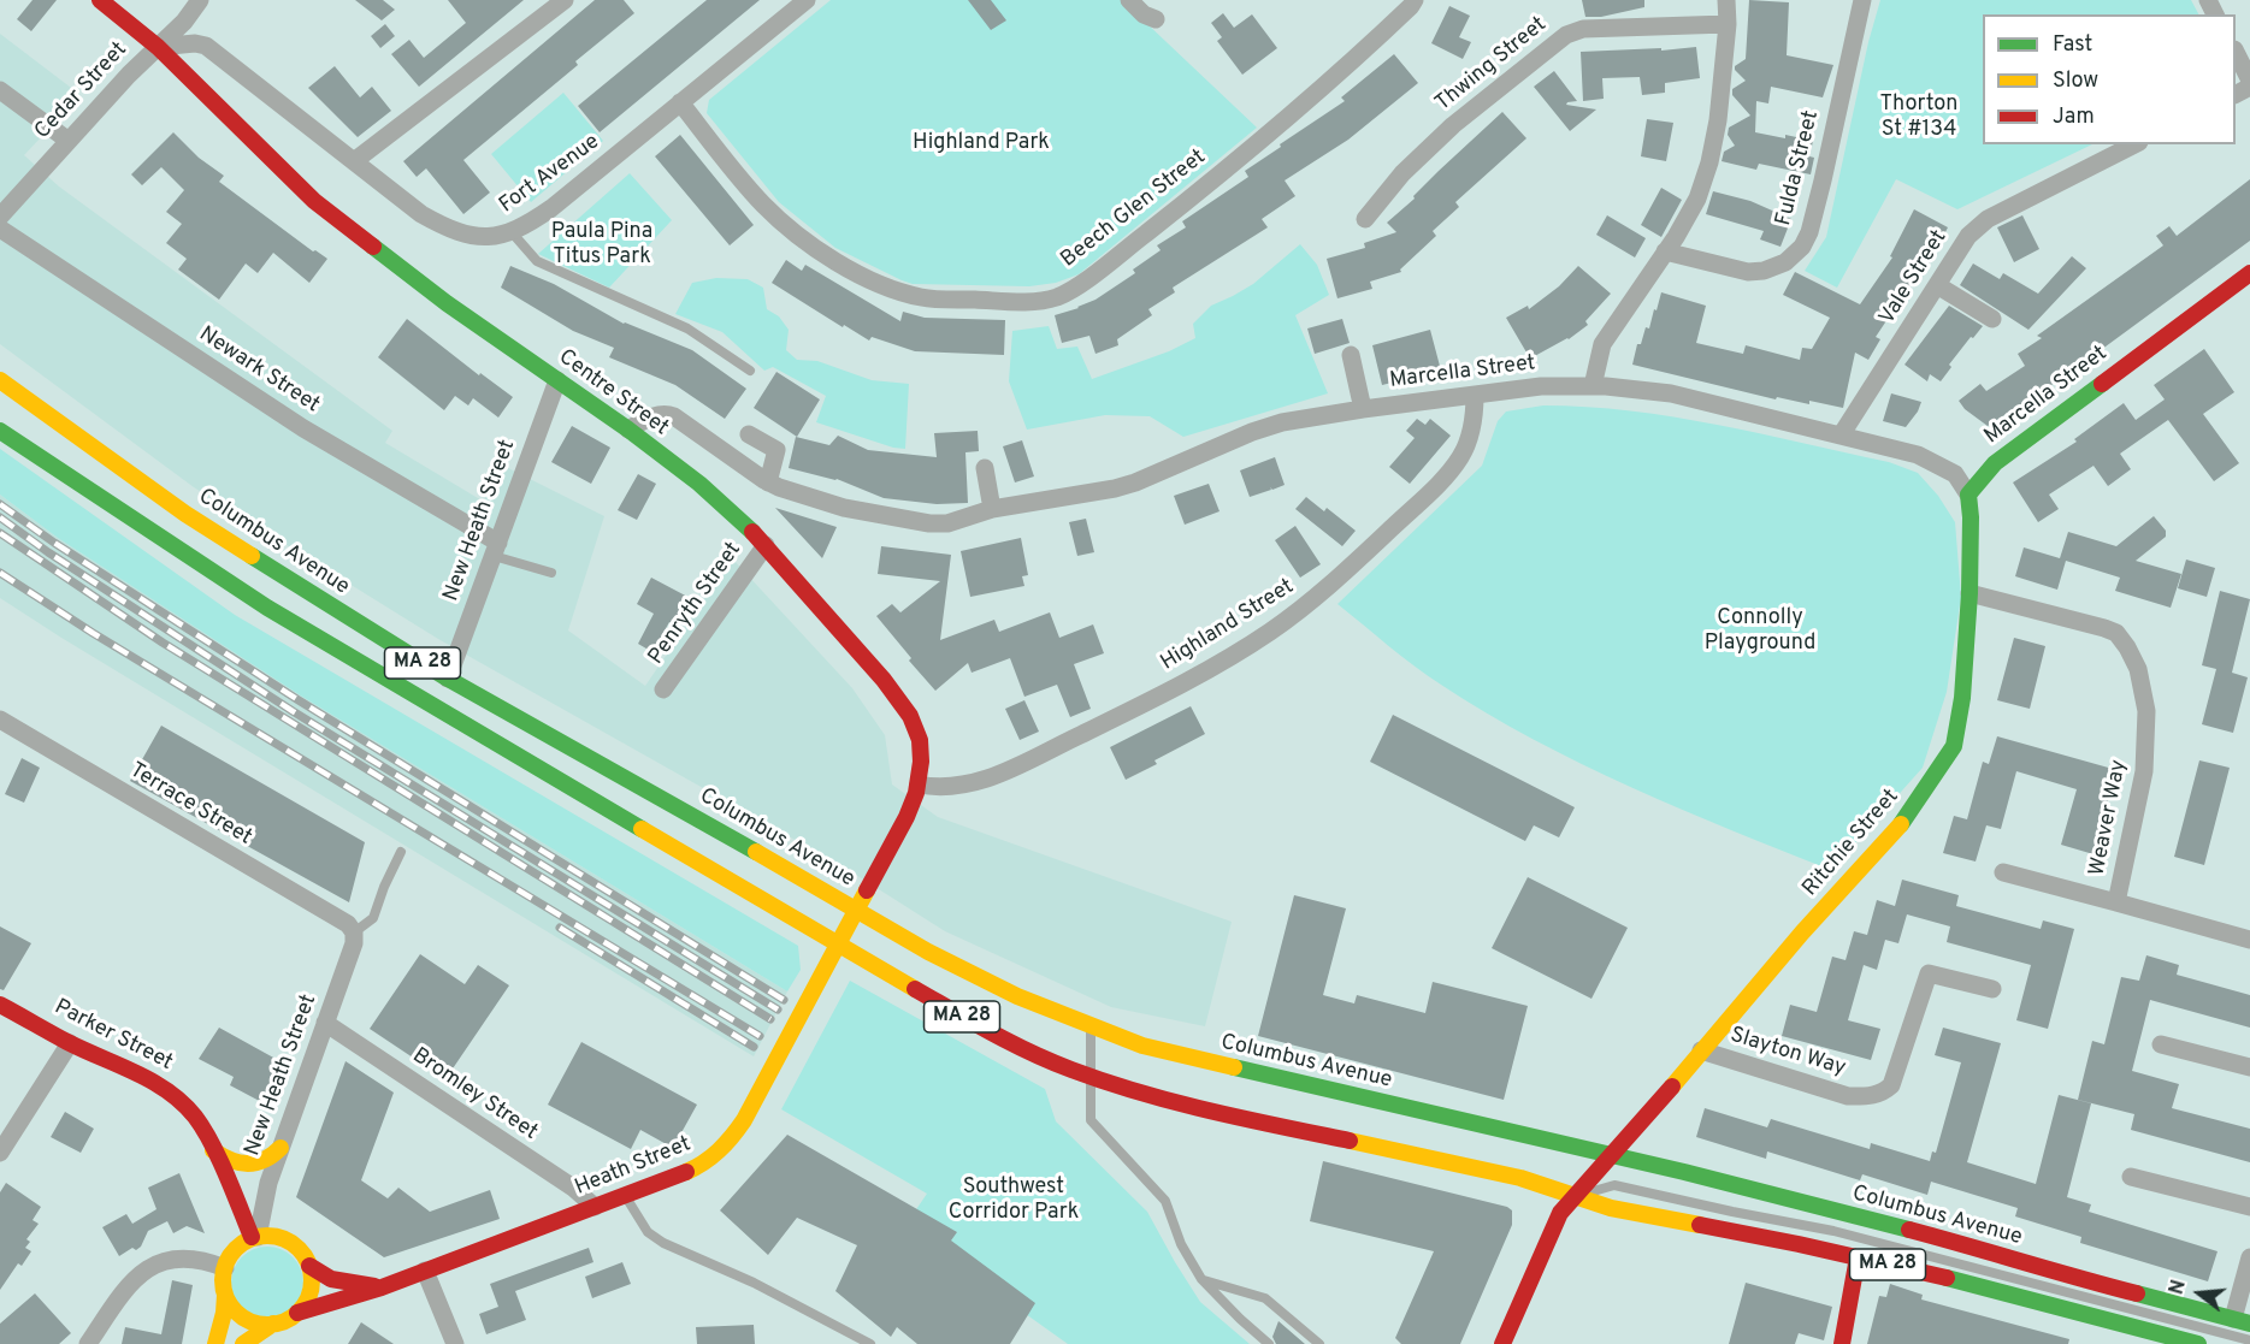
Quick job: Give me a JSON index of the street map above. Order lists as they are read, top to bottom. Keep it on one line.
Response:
{"streets":{"main road":["Marcella Street","Centre Street","Columbus Avenue","MA 28","Ritchie Street","Parker Street","Heath Street"],"street":["Thwing Street","Cedar Street","Fulda Street","Fort Avenue","Beech Glen Street","Vale Street","Newark Street","New Heath Street","Penryth Street","Highland Street","Terrace Street","Weaver Way","Slayton Way","Bromley Street"]},"crossings":[["Cedar Street","Fort Avenue"],["Cedar Street","Centre Street"],["Fort Avenue","Beech Glen Street"],["Fort Avenue","Centre Street"],["Vale Street","Marcella Street"],["Newark Street","New Heath Street"],["Marcella Street","Centre Street"],["Marcella Street","Highland Street"],["Marcella Street","Ritchie Street"],["Centre Street","New Heath Street"],["Centre Street","Columbus Avenue"],["Centre Street","Penryth Street"],["Centre Street","Highland Street"],["Centre Street","Heath Street"],["New Heath Street","Columbus Avenue"],["New Heath Street","Terrace Street"],["New Heath Street","Parker Street"],["New Heath Street","Bromley Street"],["New Heath Street","Heath Street"],["Columbus Avenue","MA 28"],["Columbus Avenue","Ritchie Street"],["Columbus Avenue","Heath Street"],["MA 28","Heath Street"],["Weaver Way","Ritchie Street"],["Ritchie Street","Slayton Way"],["Parker Street","Heath Street"],["Bromley Street","Heath Street"]],"parks":["Thorton St #134","Highland Park","Paula Pina Titus Park","Connolly Playground","Southwest Corridor Park"],"legend":["Fast","Slow","Jam"],"north":"left"}
